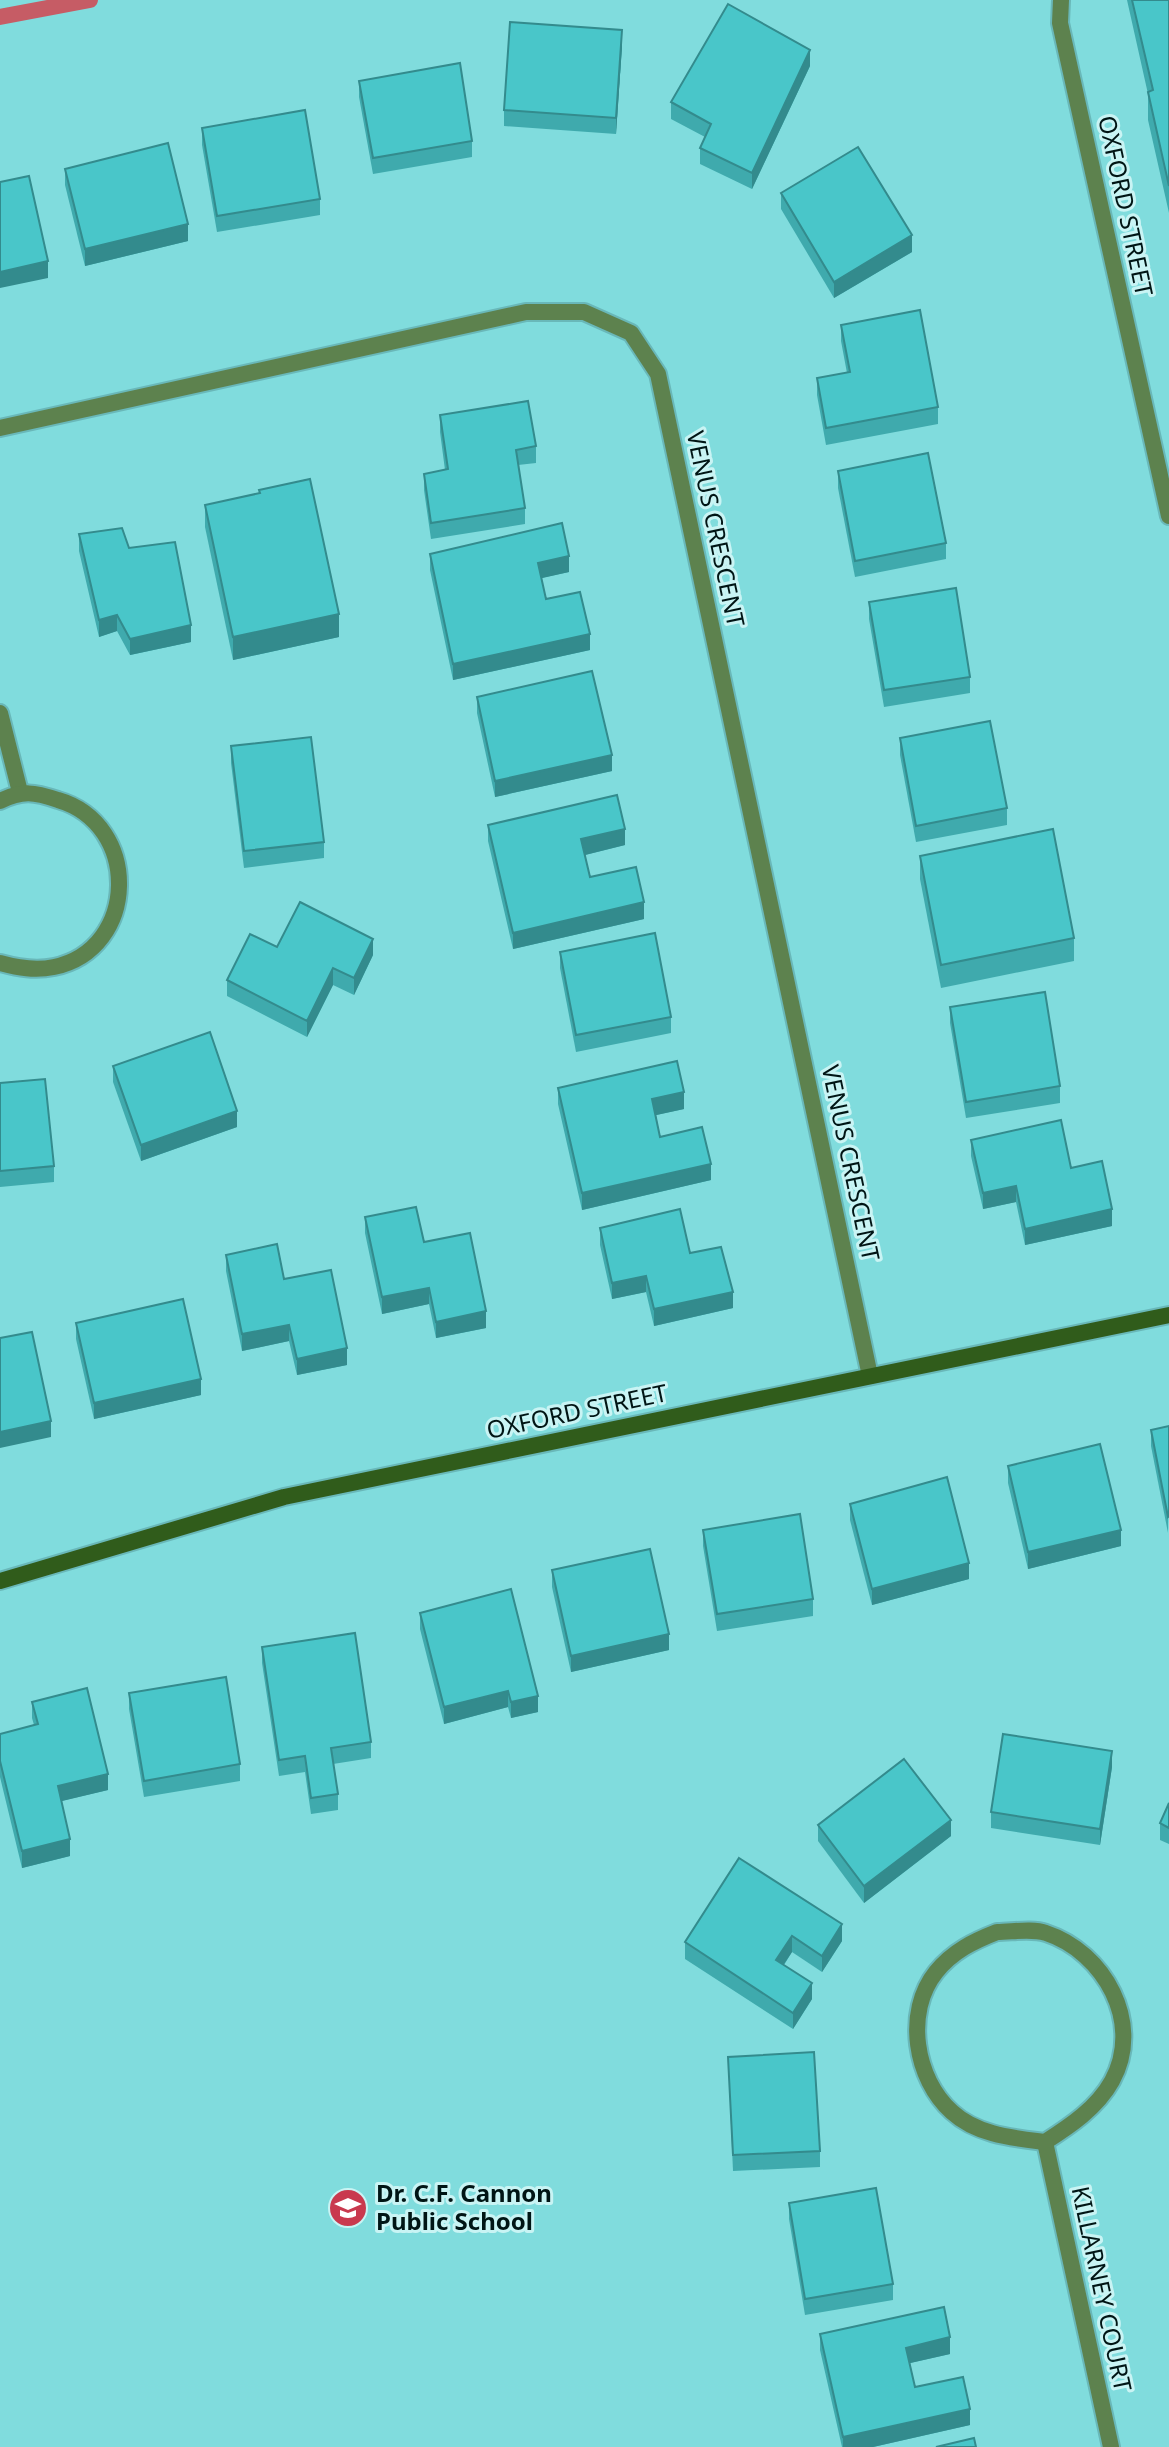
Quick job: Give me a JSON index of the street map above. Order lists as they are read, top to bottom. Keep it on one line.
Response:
{"streets":{"street":["OXFORD STREET","VENUS CRESCENT","KILLARNEY COURT"]},"crossings":[["OXFORD STREET","VENUS CRESCENT"]],"places":{"school or university":["Dr. C.F. Cannon Public School"]}}
